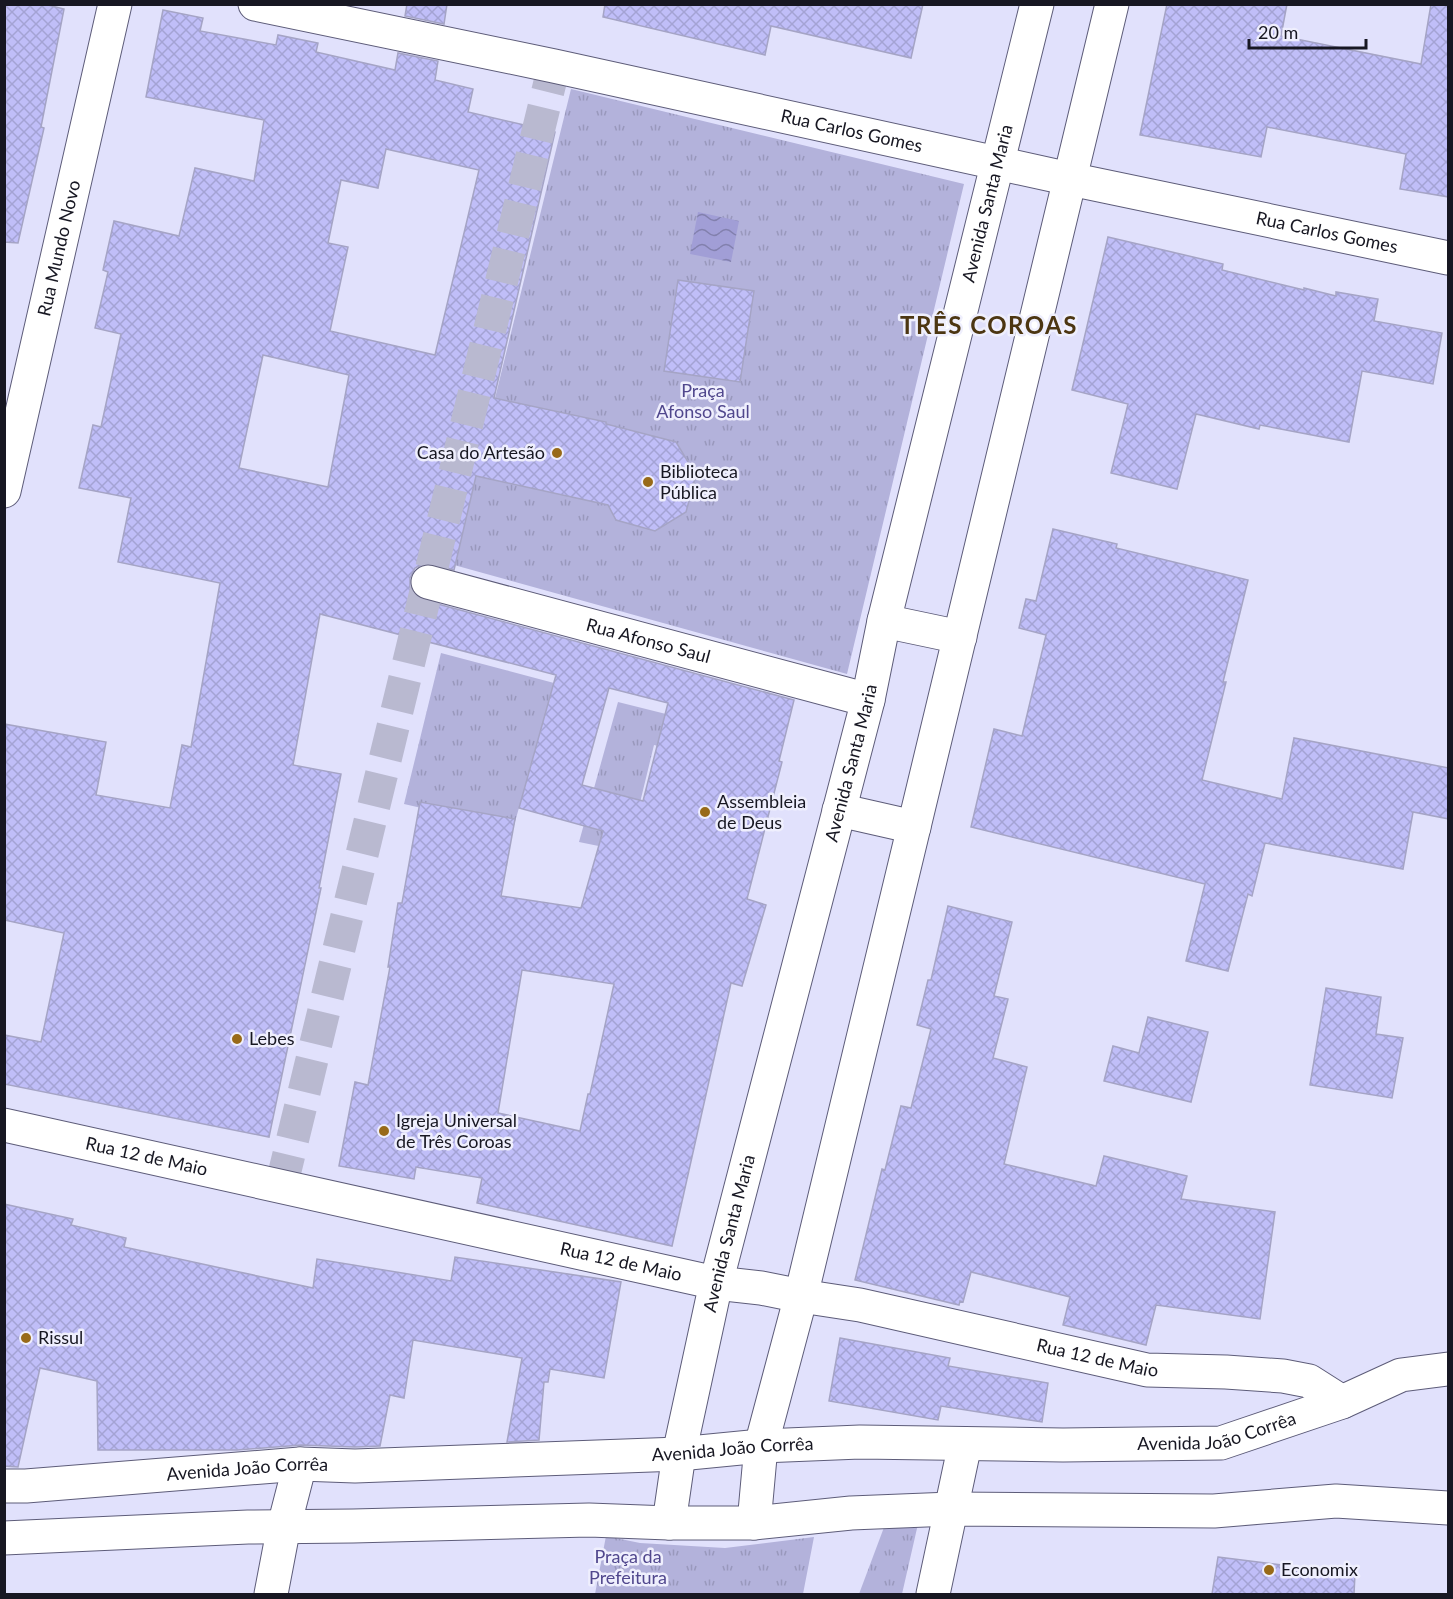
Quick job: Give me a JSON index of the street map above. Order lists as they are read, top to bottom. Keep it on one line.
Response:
{"streets":{"main road":["Rua Carlos Gomes","Avenida Santa Maria","Rua Mundo Novo","Rua Afonso Saul","Rua 12 de Maio","Avenida João Corrêa"]},"crossings":[["Rua Carlos Gomes","Avenida Santa Maria"],["Avenida Santa Maria","Rua Afonso Saul"],["Avenida Santa Maria","Rua 12 de Maio"],["Avenida Santa Maria","Avenida João Corrêa"],["Rua 12 de Maio","Avenida João Corrêa"]],"districts":["TRÊS COROAS"],"parks":["Praça Afonso Saul","Praça da Prefeitura"],"places":["Casa do Artesão","Biblioteca Pública","Assembleia de Deus","Lebes","Igreja Universal de Três Coroas","Rissul","Economix"],"scale_bar":"20 m"}
